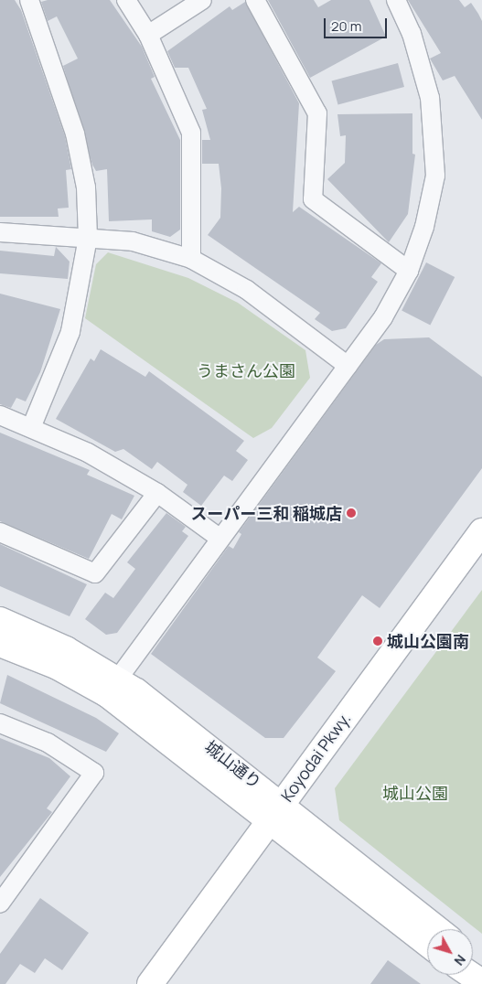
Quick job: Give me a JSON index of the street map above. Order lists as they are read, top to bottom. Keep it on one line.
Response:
{"streets":{"street":["Koyodai Pkwy.","城山通り"]},"crossings":[["Koyodai Pkwy.","城山通り"]],"parks":["うまさん公園","城山公園"],"places":["スーパー三和 稲城店","城山公園南"],"scale_bar":"20 m","north":"bottom right"}
